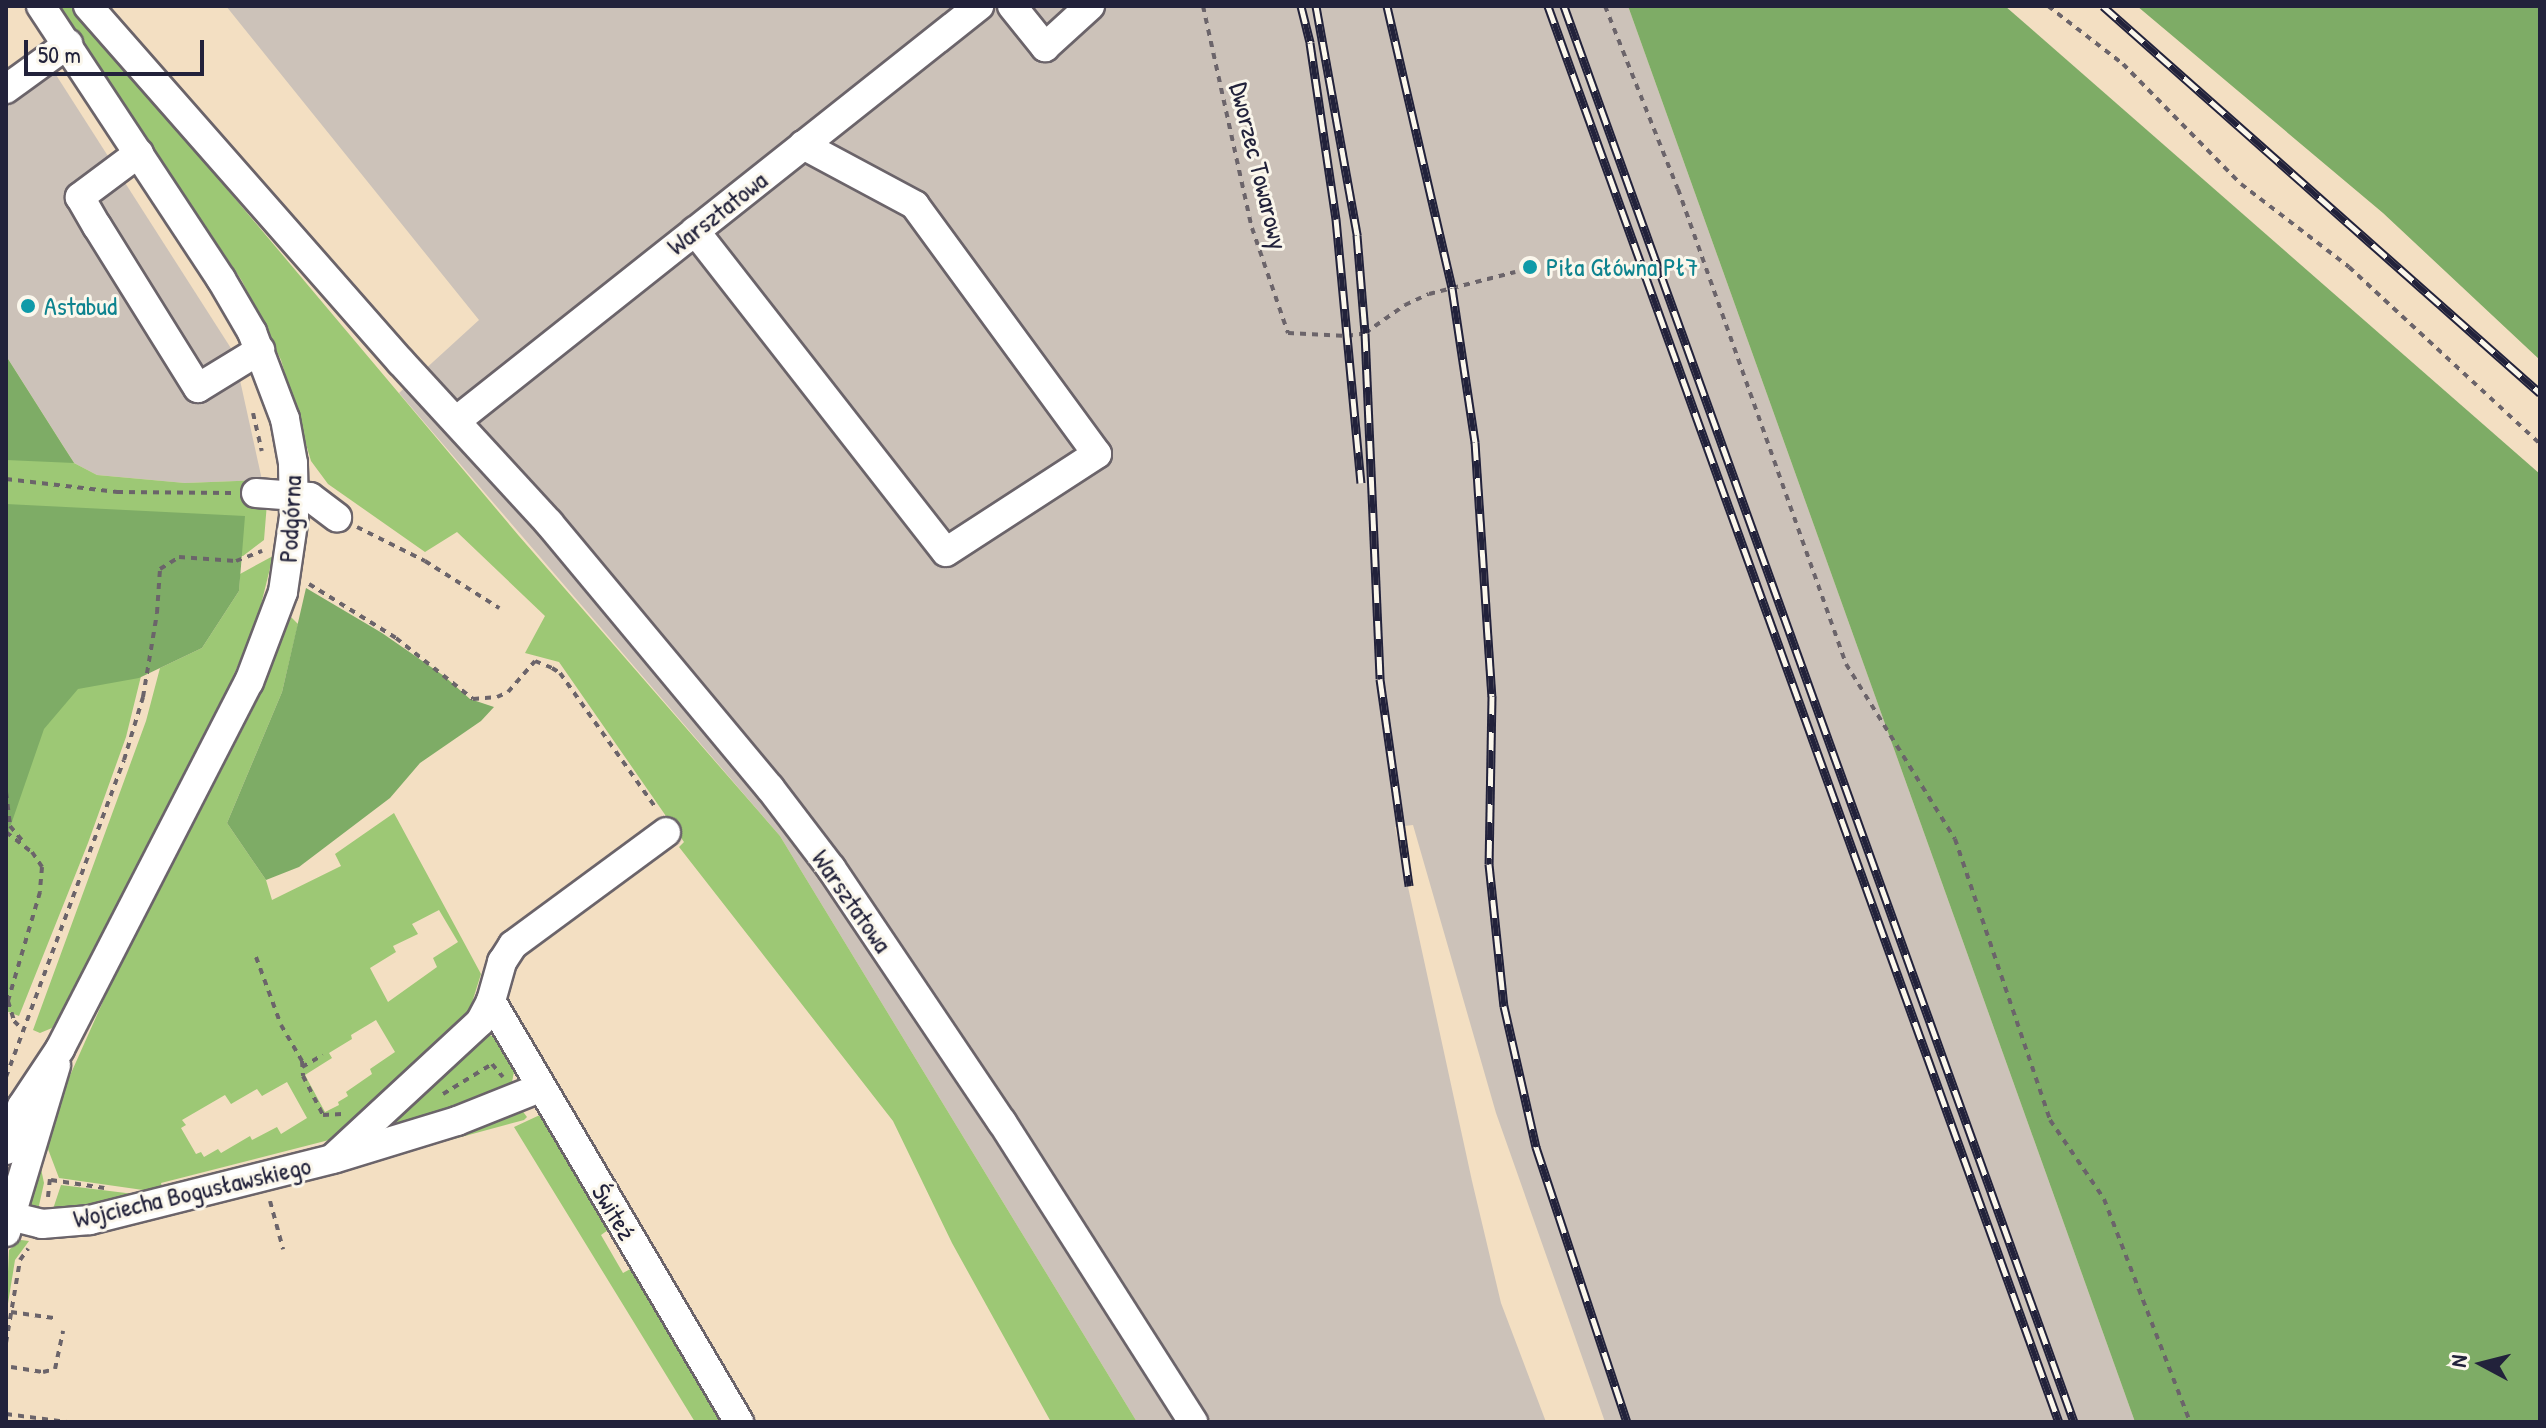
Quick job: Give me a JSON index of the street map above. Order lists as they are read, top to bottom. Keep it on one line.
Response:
{"streets":{"street":["Warsztatowa","Podgórna","Wojciecha Bogusławskiego","Świteź"],"path":["Dworzec Towarowy"]},"crossings":[["Podgórna","Wojciecha Bogusławskiego"],["Wojciecha Bogusławskiego","Świteź"]],"places":["Piła Główna Pł7","Astabud"],"scale_bar":"50 m","north":"left"}
